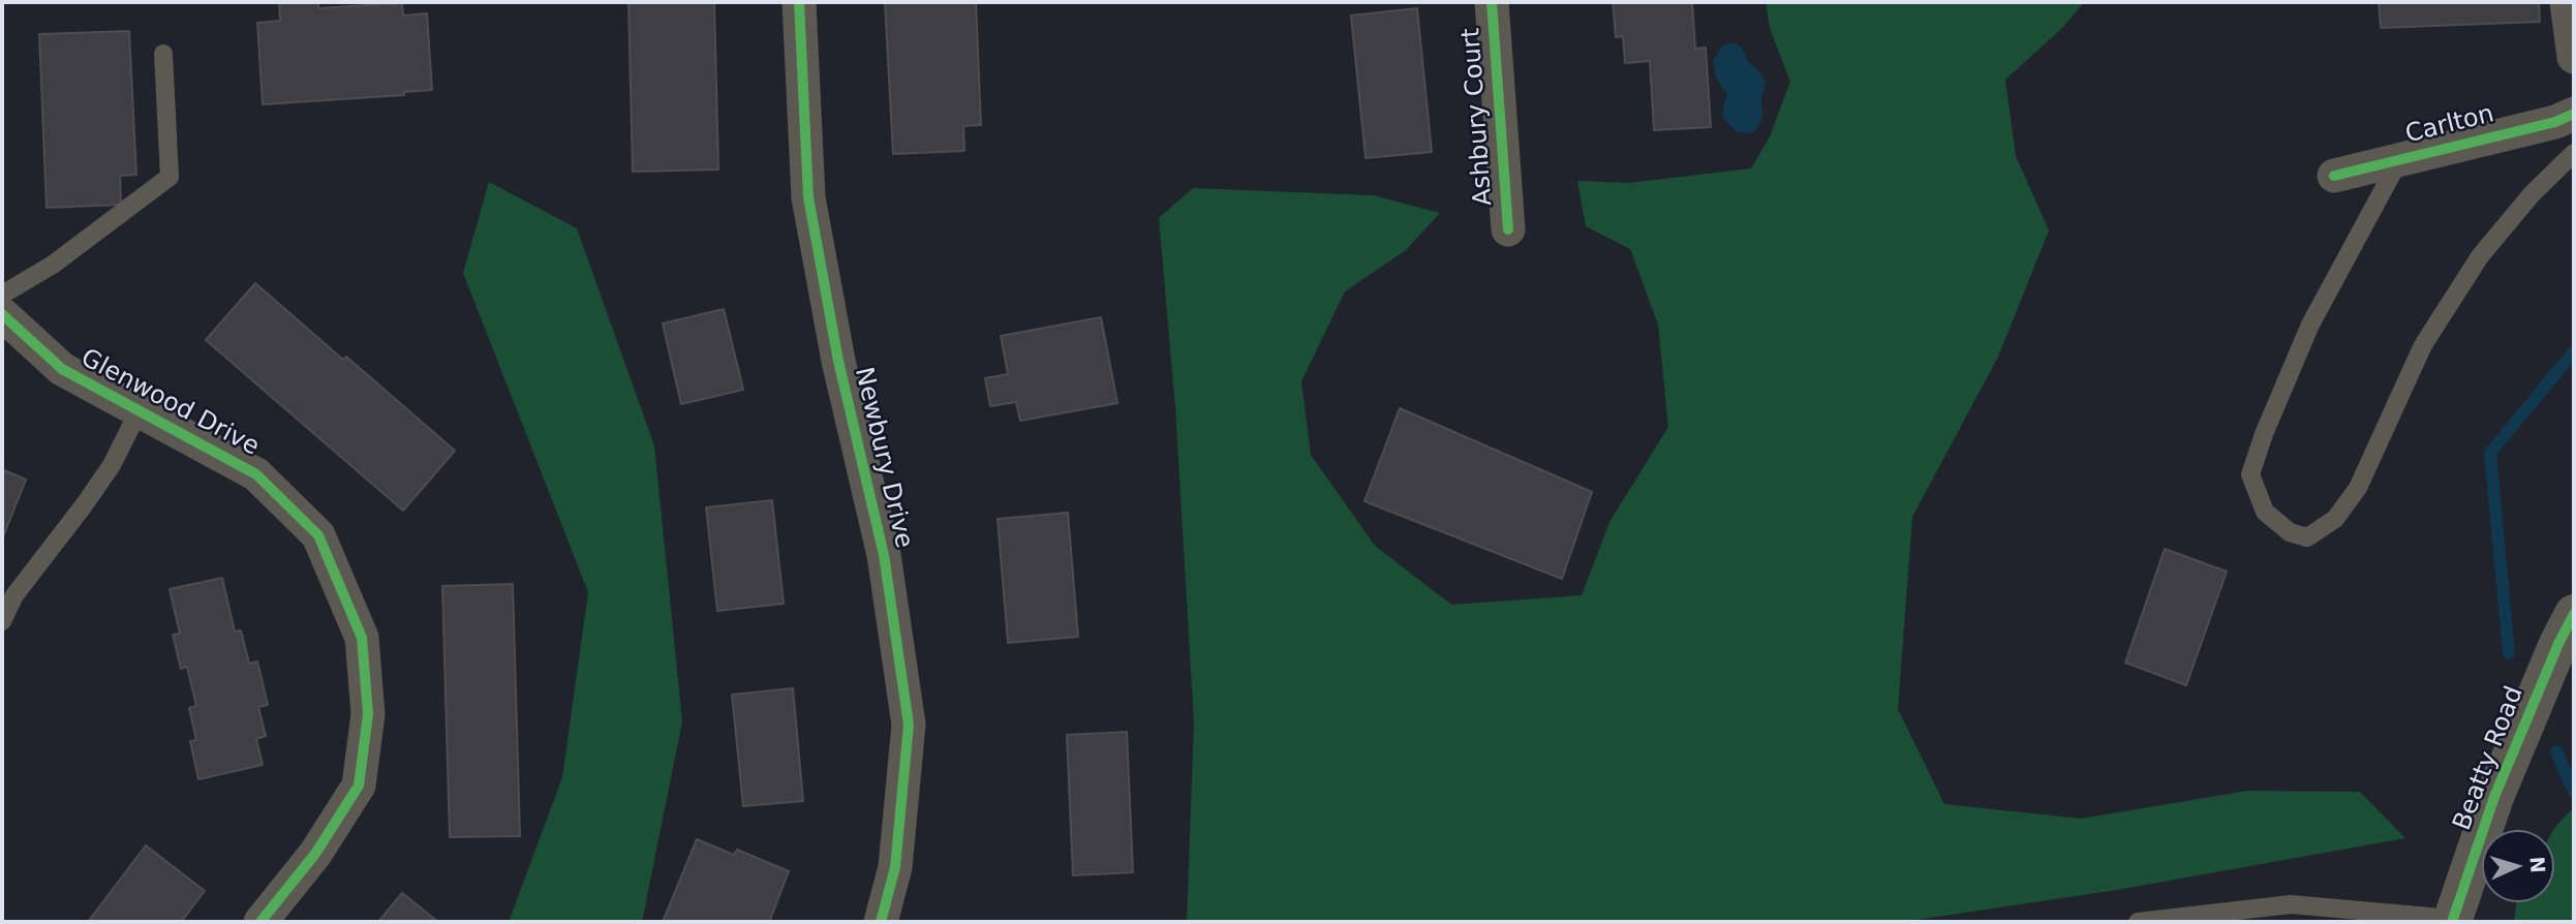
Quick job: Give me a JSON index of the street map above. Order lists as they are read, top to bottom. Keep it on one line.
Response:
{"streets":{"street":["Ashbury Court","Carlton","Glenwood Drive","Newbury Drive","Beatty Road"]},"north":"right"}
